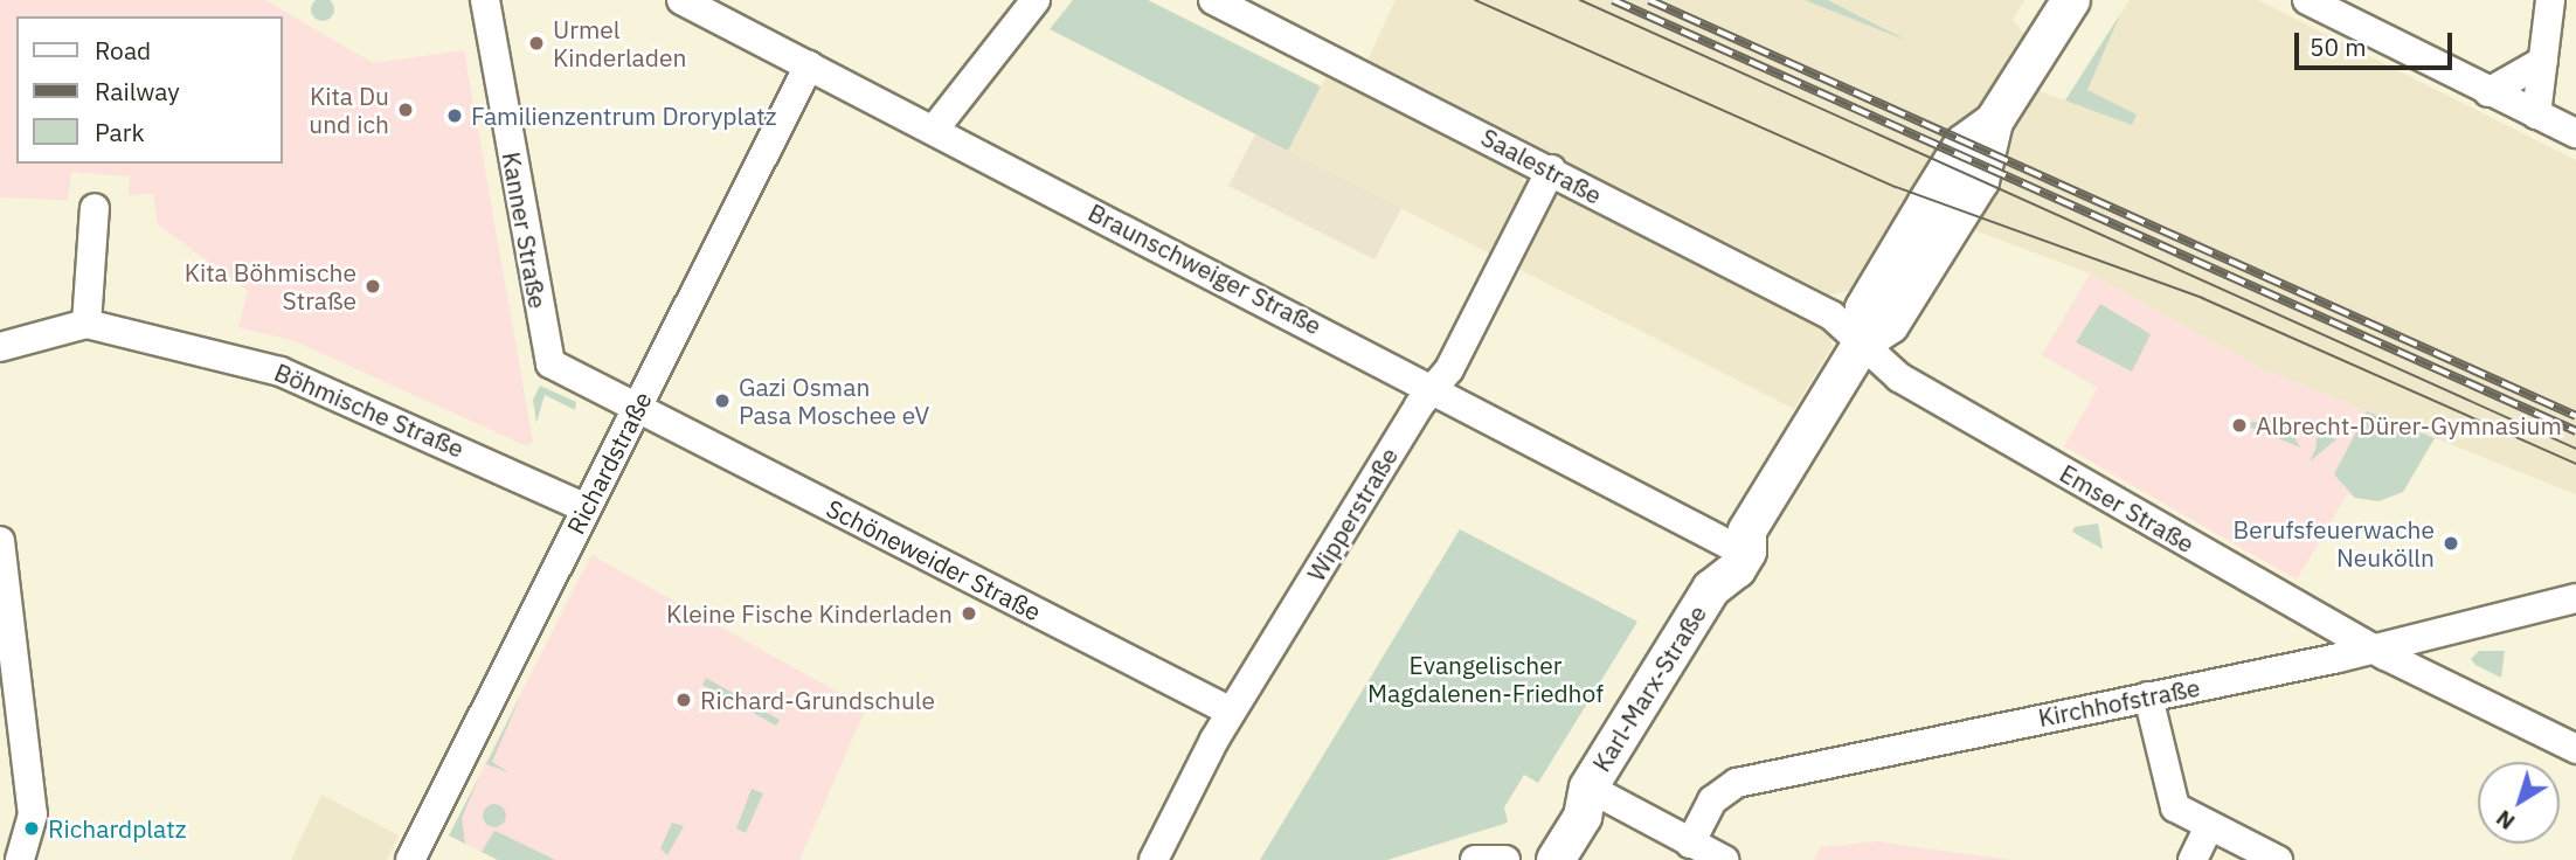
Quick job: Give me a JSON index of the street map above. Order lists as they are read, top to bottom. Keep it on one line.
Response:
{"streets":{"main road":["Karl-Marx-Straße"],"street":["Saalestraße","Kanner Straße","Braunschweiger Straße","Böhmische Straße","Richardstraße","Emser Straße","Wipperstraße","Schöneweider Straße","Kirchhofstraße"]},"crossings":[["Saalestraße","Emser Straße"],["Saalestraße","Wipperstraße"],["Saalestraße","Karl-Marx-Straße"],["Kanner Straße","Richardstraße"],["Kanner Straße","Schöneweider Straße"],["Braunschweiger Straße","Richardstraße"],["Braunschweiger Straße","Wipperstraße"],["Braunschweiger Straße","Karl-Marx-Straße"],["Böhmische Straße","Richardstraße"],["Richardstraße","Schöneweider Straße"],["Emser Straße","Karl-Marx-Straße"],["Emser Straße","Kirchhofstraße"],["Wipperstraße","Schöneweider Straße"]],"parks":["Evangelischer Magdalenen-Friedhof"],"places":["Urmel Kinderladen","Kita Du und ich","Familienzentrum Droryplatz","Kita Böhmische Straße","Gazi Osman Pasa Moschee eV","Albrecht-Dürer-Gymnasium","Berufsfeuerwache Neukölln","Kleine Fische Kinderladen","Richard-Grundschule","Richardplatz"],"legend":["Road","Railway","Park"],"scale_bar":"50 m","north":"bottom left"}
